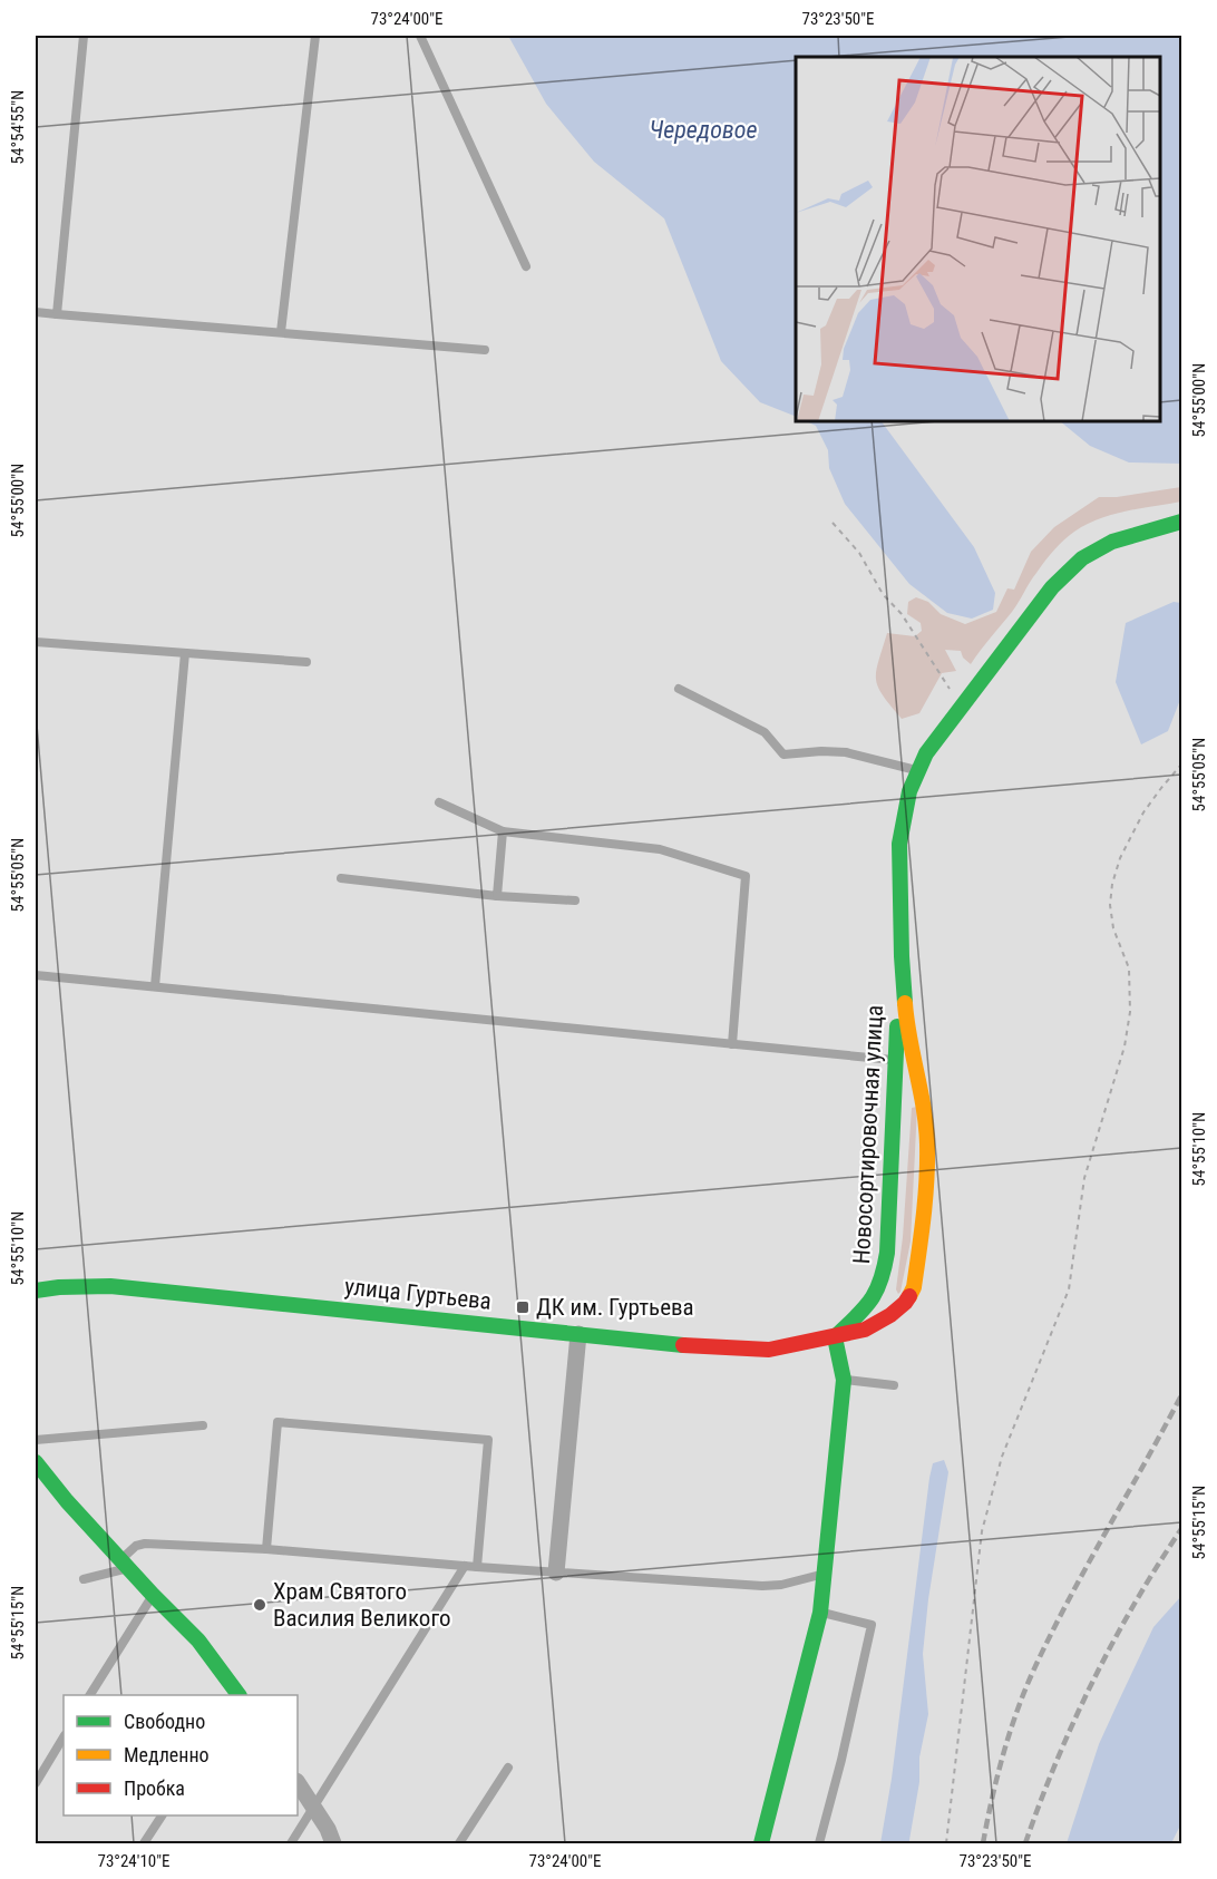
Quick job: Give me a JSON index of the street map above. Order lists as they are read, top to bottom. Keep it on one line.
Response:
{"streets":{"main road":["Новосортировочная улица","улица Гуртьева"]},"crossings":[["Новосортировочная улица","улица Гуртьева"]],"water":["Чередовое"],"places":{"transit":["ДК им. Гуртьева"],"other":["Храм Святого Василия Великого"]},"legend":["Свободно","Медленно","Пробка"],"coordinates":["73°24'00\"E","73°23'50\"E","54°54'55\"N","54°55'00\"N","54°55'05\"N","54°55'10\"N","54°55'15\"N","73°24'10\"E"]}
